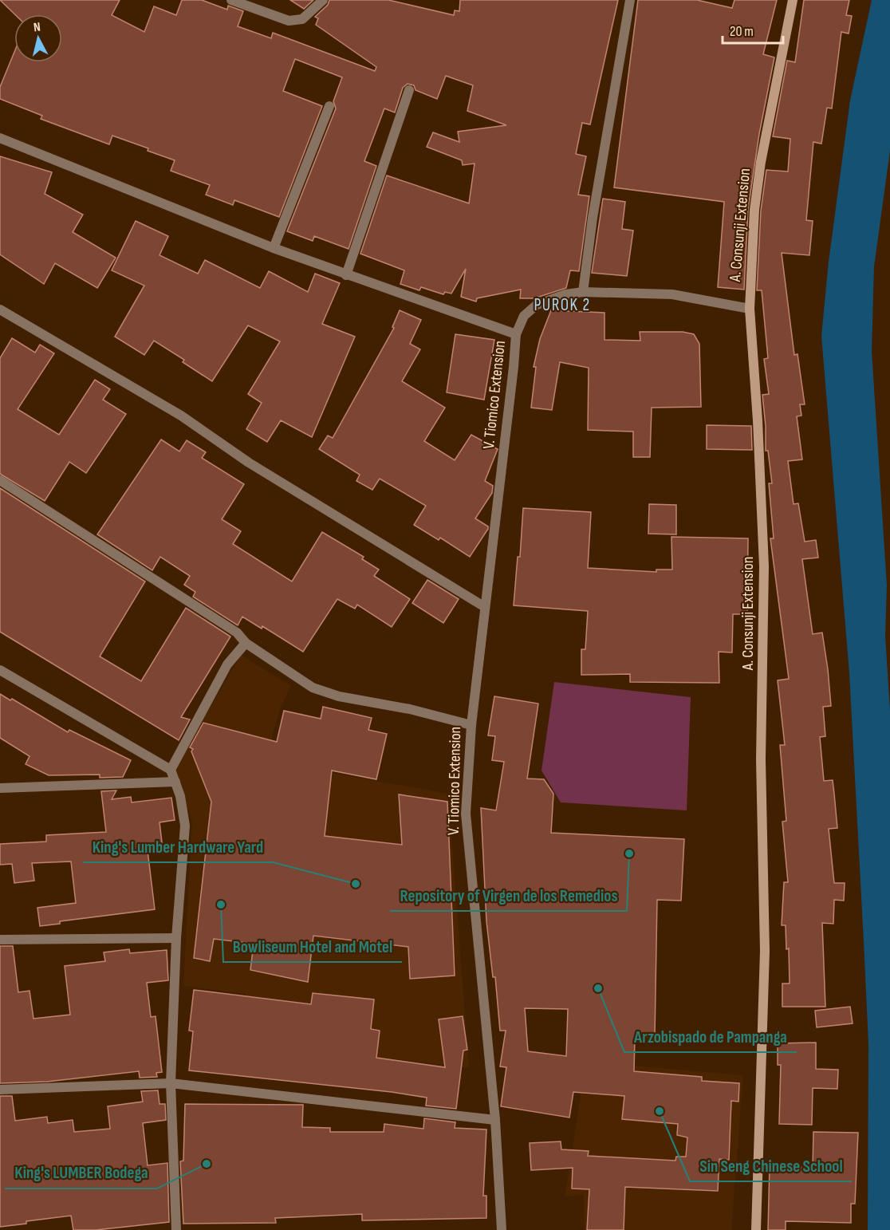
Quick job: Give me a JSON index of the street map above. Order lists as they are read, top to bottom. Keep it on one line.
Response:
{"streets":{"main road":["A. Consunji Extension"],"street":["V. Tiomico Extension"]},"districts":["PUROK 2"],"places":["Repository of Virgen de los Remedios","King's Lumber Hardware Yard","Bowliseum Hotel and Motel","Arzobispado de Pampanga","Sin Seng Chinese School","King's LUMBER Bodega"],"scale_bar":"20 m","north":"top"}
